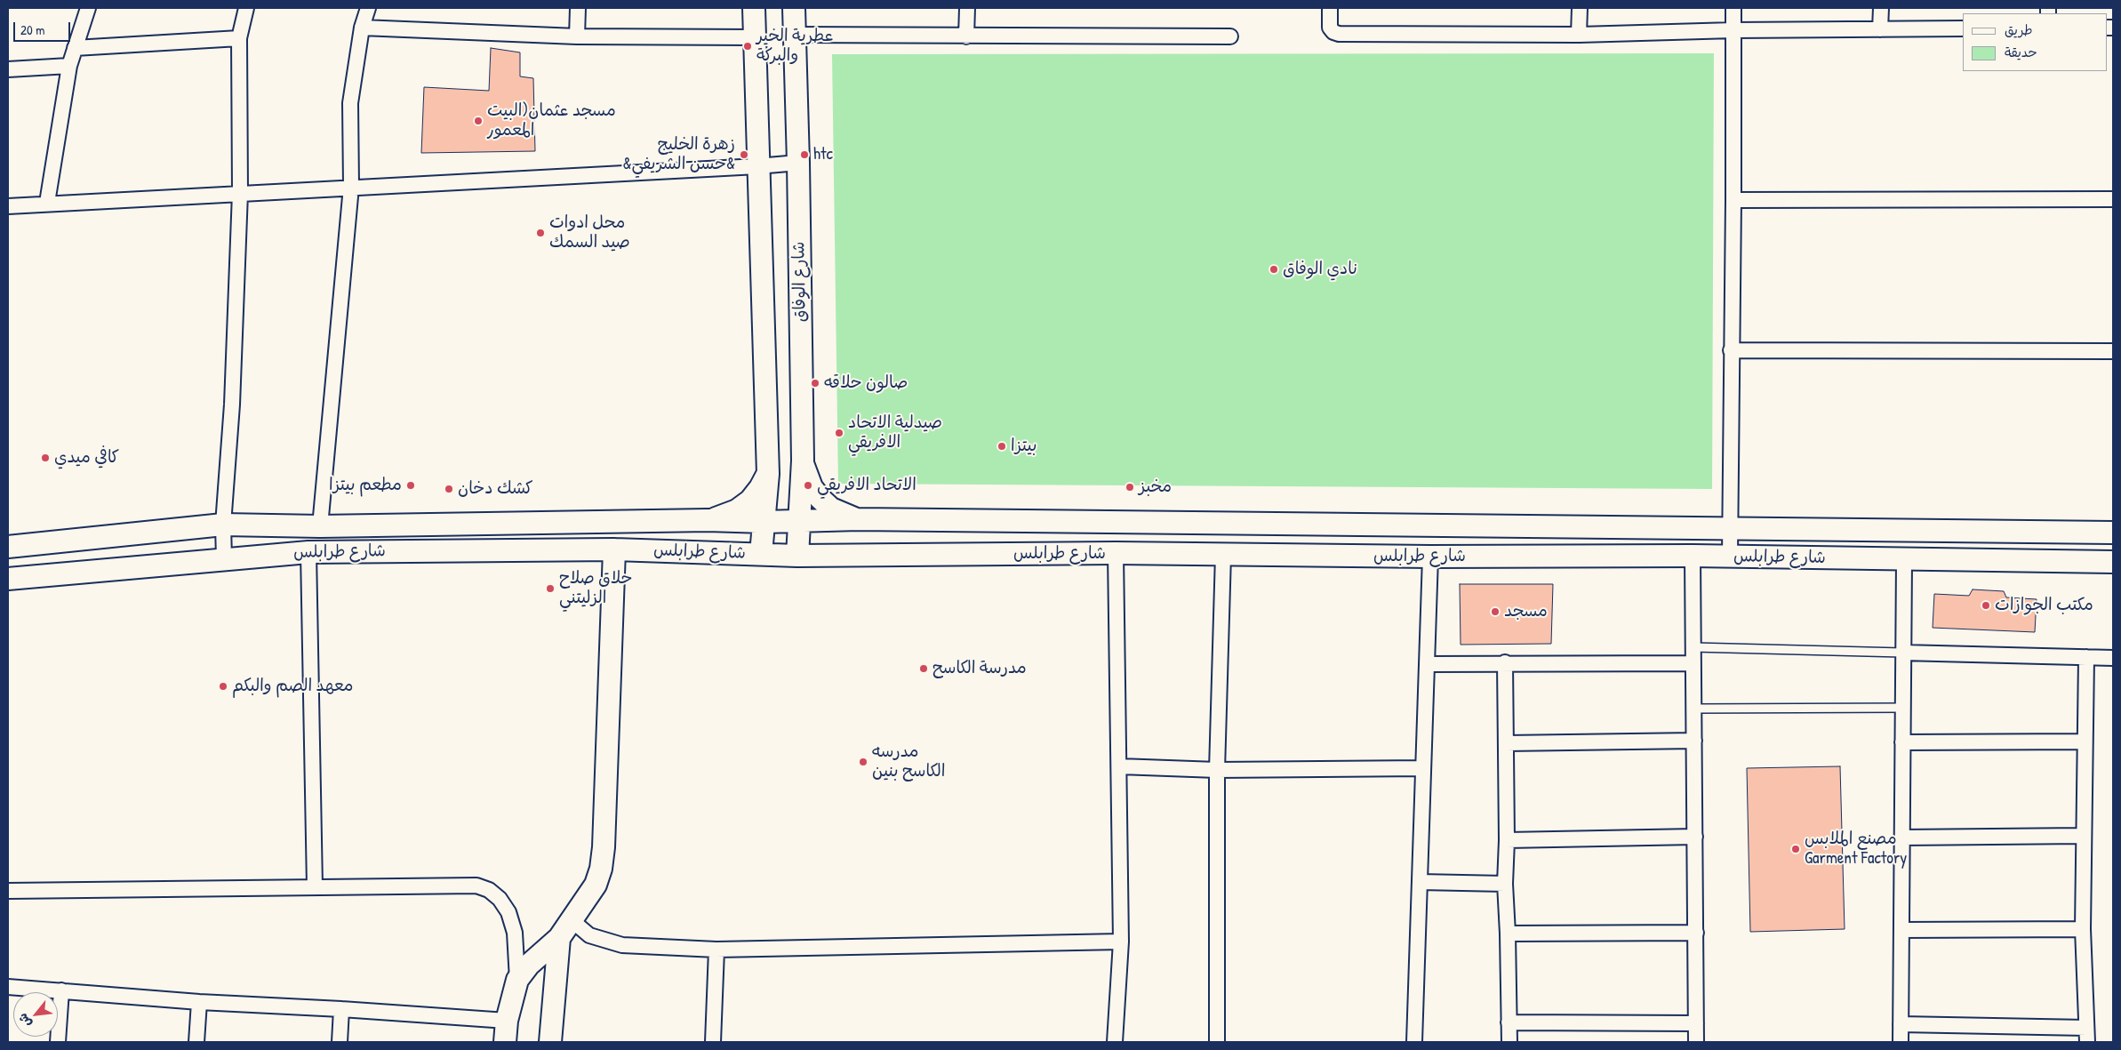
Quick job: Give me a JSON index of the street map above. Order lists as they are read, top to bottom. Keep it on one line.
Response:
{"streets":{"main road":["شارع الوفاق","شارع طرابلس"]},"crossings":[["شارع الوفاق","شارع طرابلس"]],"places":["عطرية الخير والبركة","مسجد عثمان(البيت المعمور","زهرة الخليج &حسن الشريفي&","htc","محل ادوات صيد السمك","نادي الوفاق","صالون حلاقه","صيدلية الاتحاد الافريقي","بيتزا","كافي ميدي","مطعم بيتزا","الاتحاد الافريقي","مخبز","كشك دخان","حلاق صلاح الزليتني","مكتب الجوازات","مسجد","مدرسة الكاسح","معهد الصم والبكم","مدرسه الكاسح بنين","مصنع الملابس Garment Factory"],"legend":["طريق","حديقة"],"scale_bar":"20 m","north":"bottom left"}
